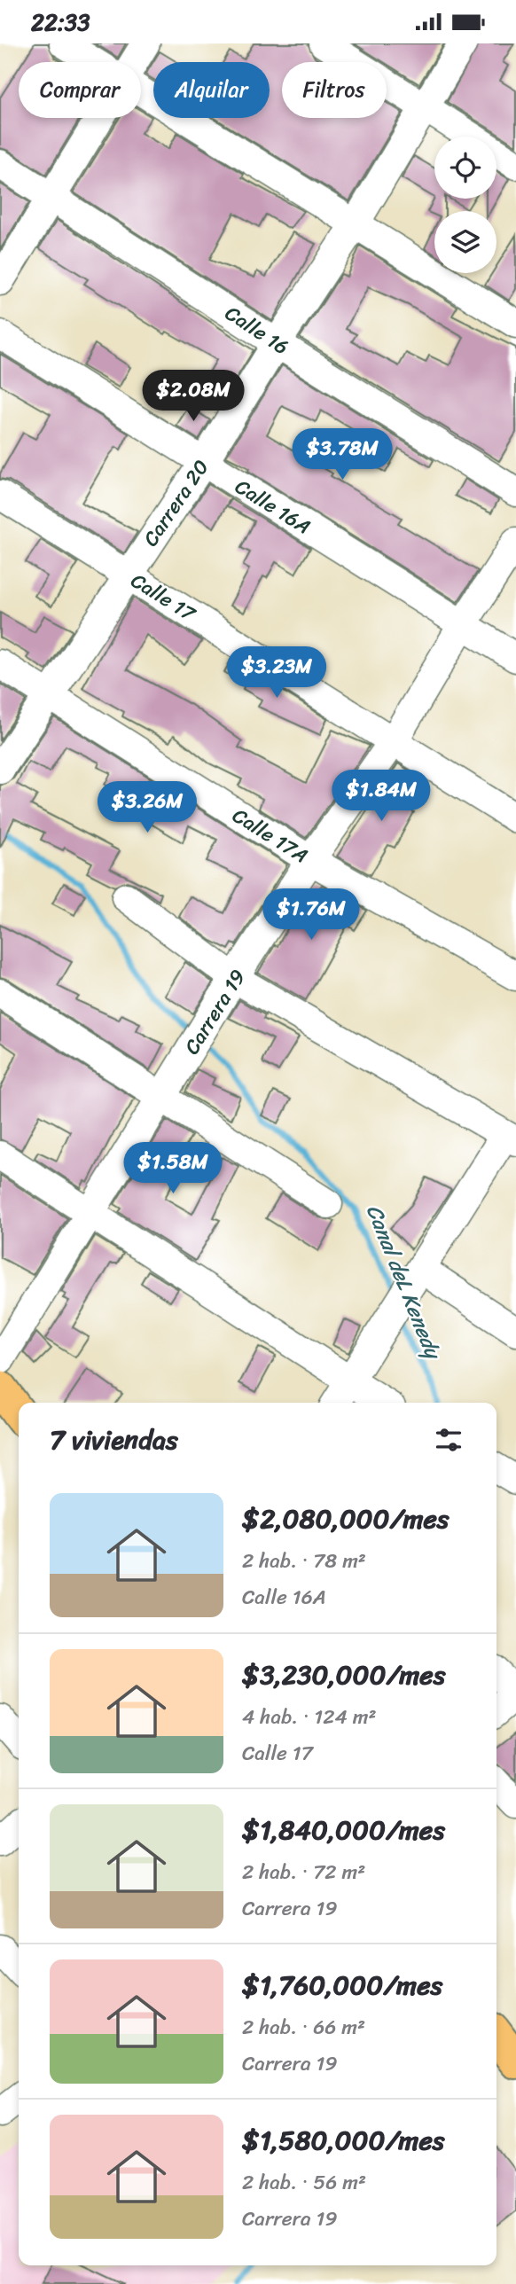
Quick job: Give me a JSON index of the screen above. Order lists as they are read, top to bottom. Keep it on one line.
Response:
{"streets":{"street":["Calle 16","Carrera 20","Calle 16A","Calle 17","Calle 17A","Carrera 19"]},"crossings":[["Calle 16","Carrera 20"],["Carrera 20","Calle 16A"],["Carrera 20","Calle 17"],["Carrera 20","Calle 17A"],["Calle 16A","Carrera 19"],["Calle 17","Carrera 19"],["Calle 17A","Carrera 19"]],"water":["Canal deL Kenedy"],"page":{"status":"22:33","chip":["Comprar","Alquilar","Filtros"],"price":["$2.08M","$3.78M","$3.23M","$1.84M","$3.26M","$1.76M","$1.58M"],"heading":"7 viviendas","list":[{"name":"$2,080,000/mes","note":"2 hab. · 78 m² · Calle 16A"},{"name":"$3,230,000/mes","note":"4 hab. · 124 m² · Calle 17"},{"name":"$1,840,000/mes","note":"2 hab. · 72 m² · Carrera 19"},{"name":"$1,760,000/mes","note":"2 hab. · 66 m² · Carrera 19"},{"name":"$1,580,000/mes","note":"2 hab. · 56 m² · Carrera 19"}]}}
